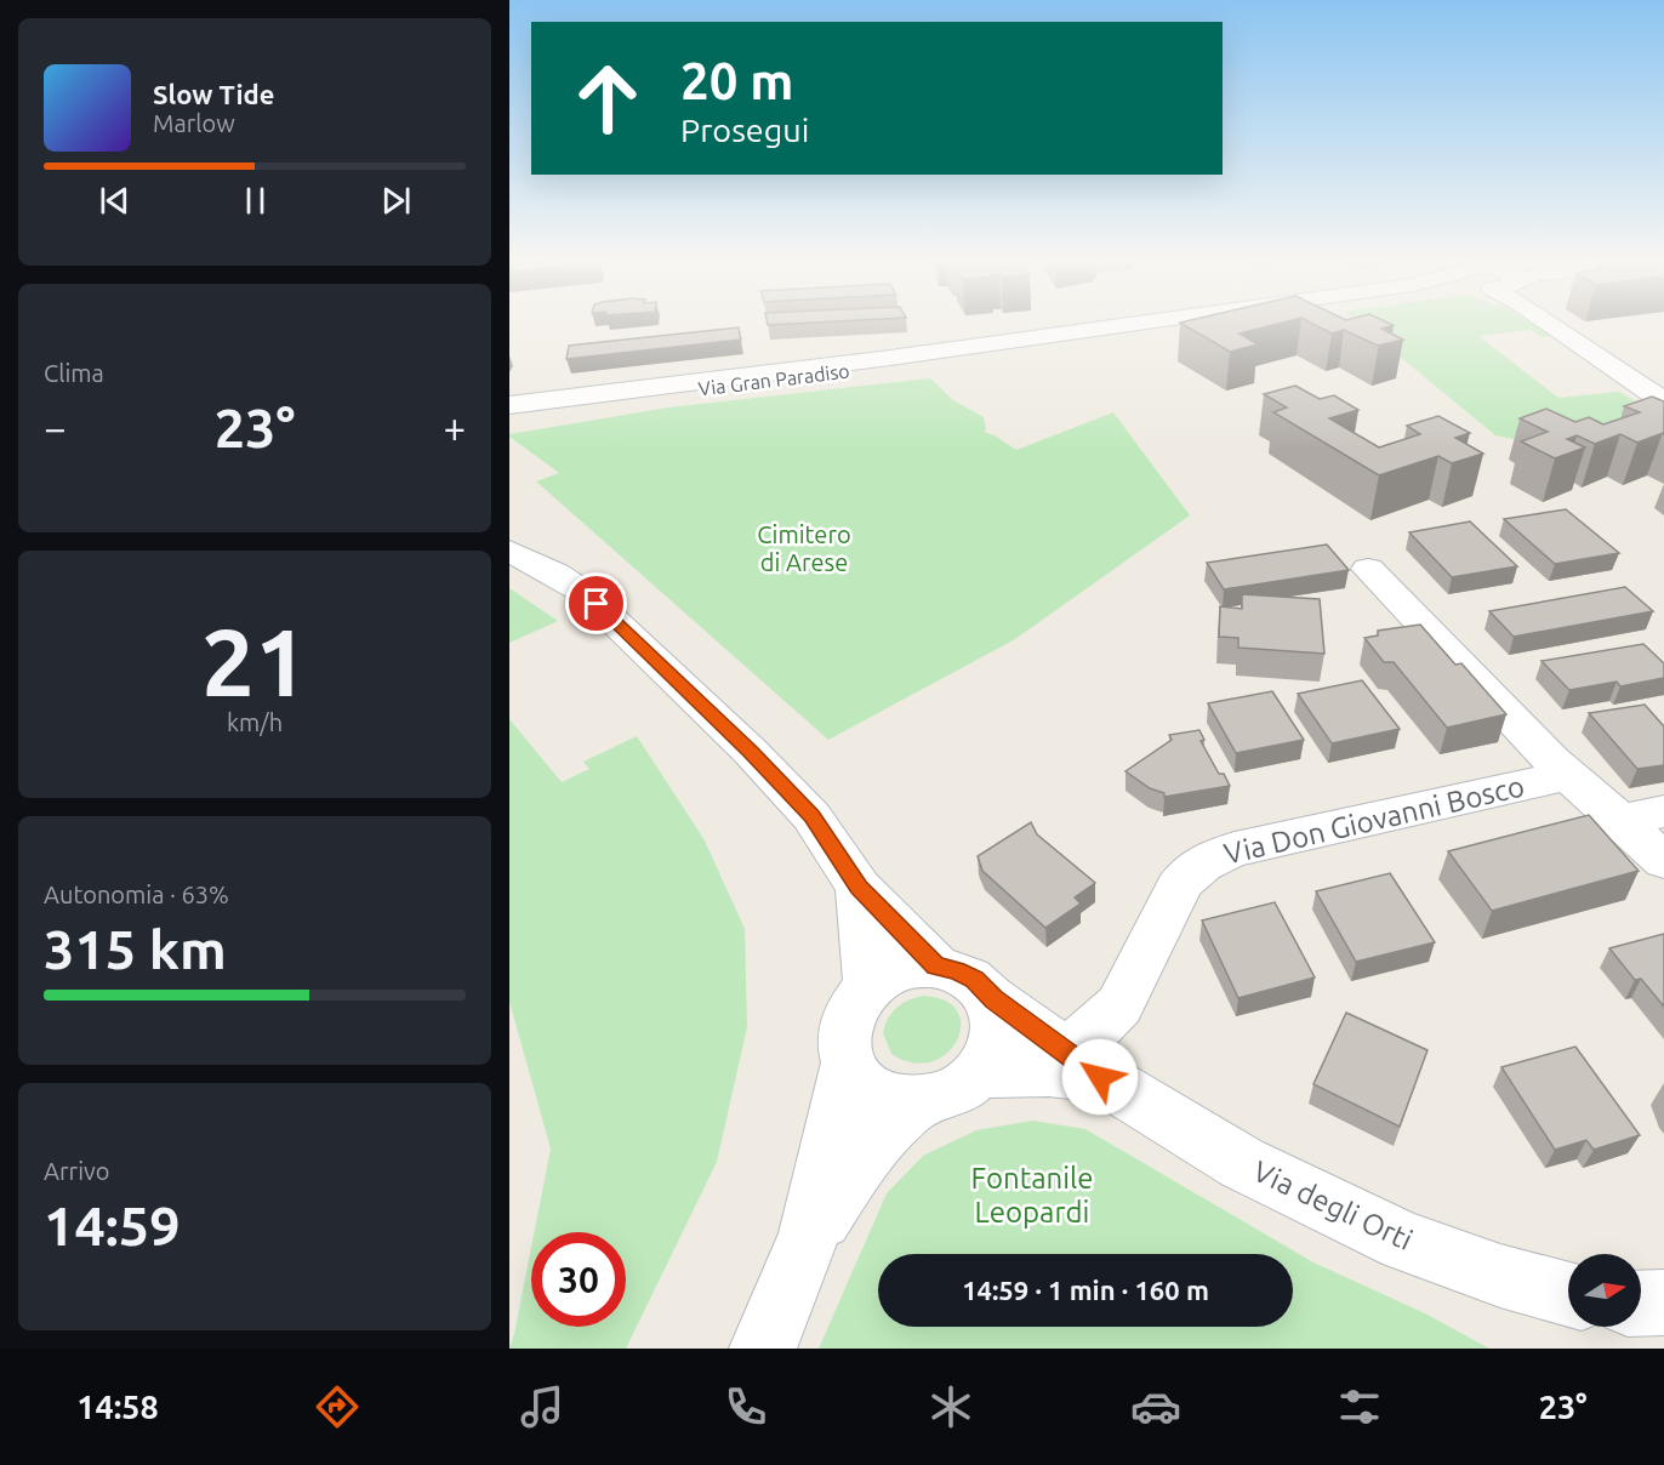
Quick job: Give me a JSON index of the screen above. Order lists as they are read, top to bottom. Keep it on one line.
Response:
{"streets":{"street":["Via Gran Paradiso","Via Don Giovanni Bosco","Via degli Orti"]},"crossings":[["Via Don Giovanni Bosco","Via degli Orti"]],"parks":["Cimitero di Arese","Fontanile Leopardi"],"north":"right","page":{"turn":["20 m","Prosegui"],"song":["Slow Tide","Marlow"],"tile":["Clima",["21","km/h"],["Autonomia · 63%","315 km"],["Arrivo","14:59"]],"heat":["−","23°","+"],"limit":"30","trip":"14:59 · 1 min · 160 m","tabs":["14:58","23°"]}}
